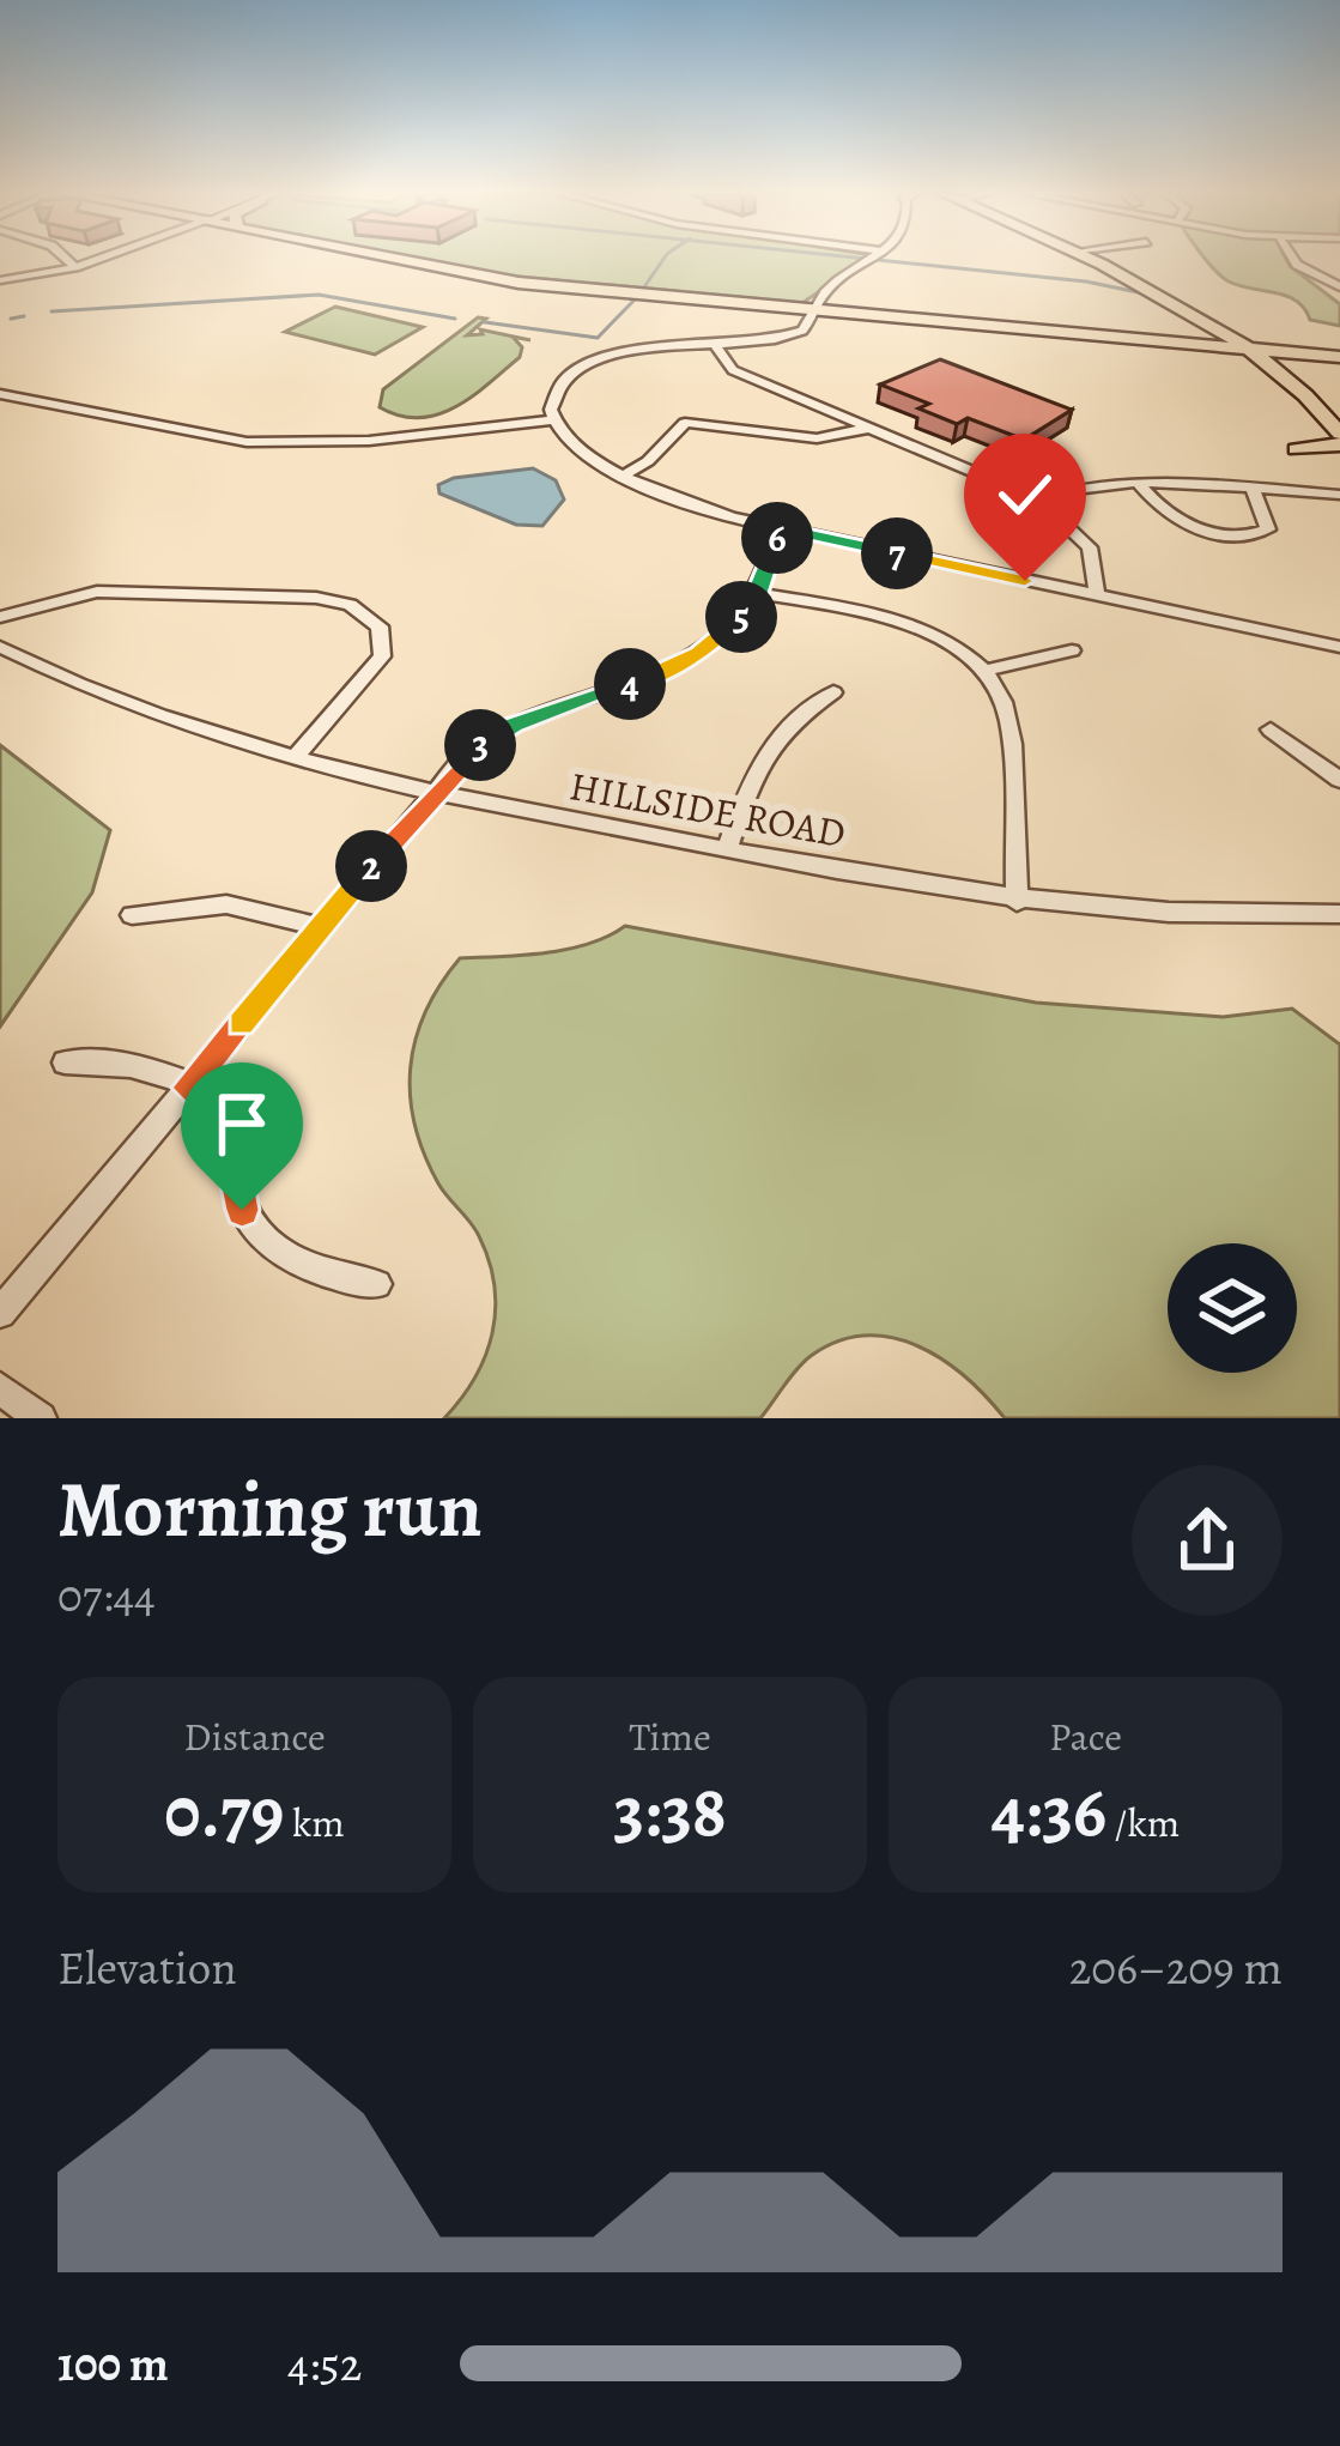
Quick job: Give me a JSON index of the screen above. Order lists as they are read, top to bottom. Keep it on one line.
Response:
{"streets":{"street":["HILLSIDE ROAD"]},"page":{"pins":["6","7","5","4","3","2"],"heading":["Morning run","07:44"],"stats":[["Distance","0.79 km"],["Time","3:38"],["Pace","4:36 /km"]],"chart":["Elevation","206–209 m"],"list":[{"name":"100 m","note":"4:52"}]}}
